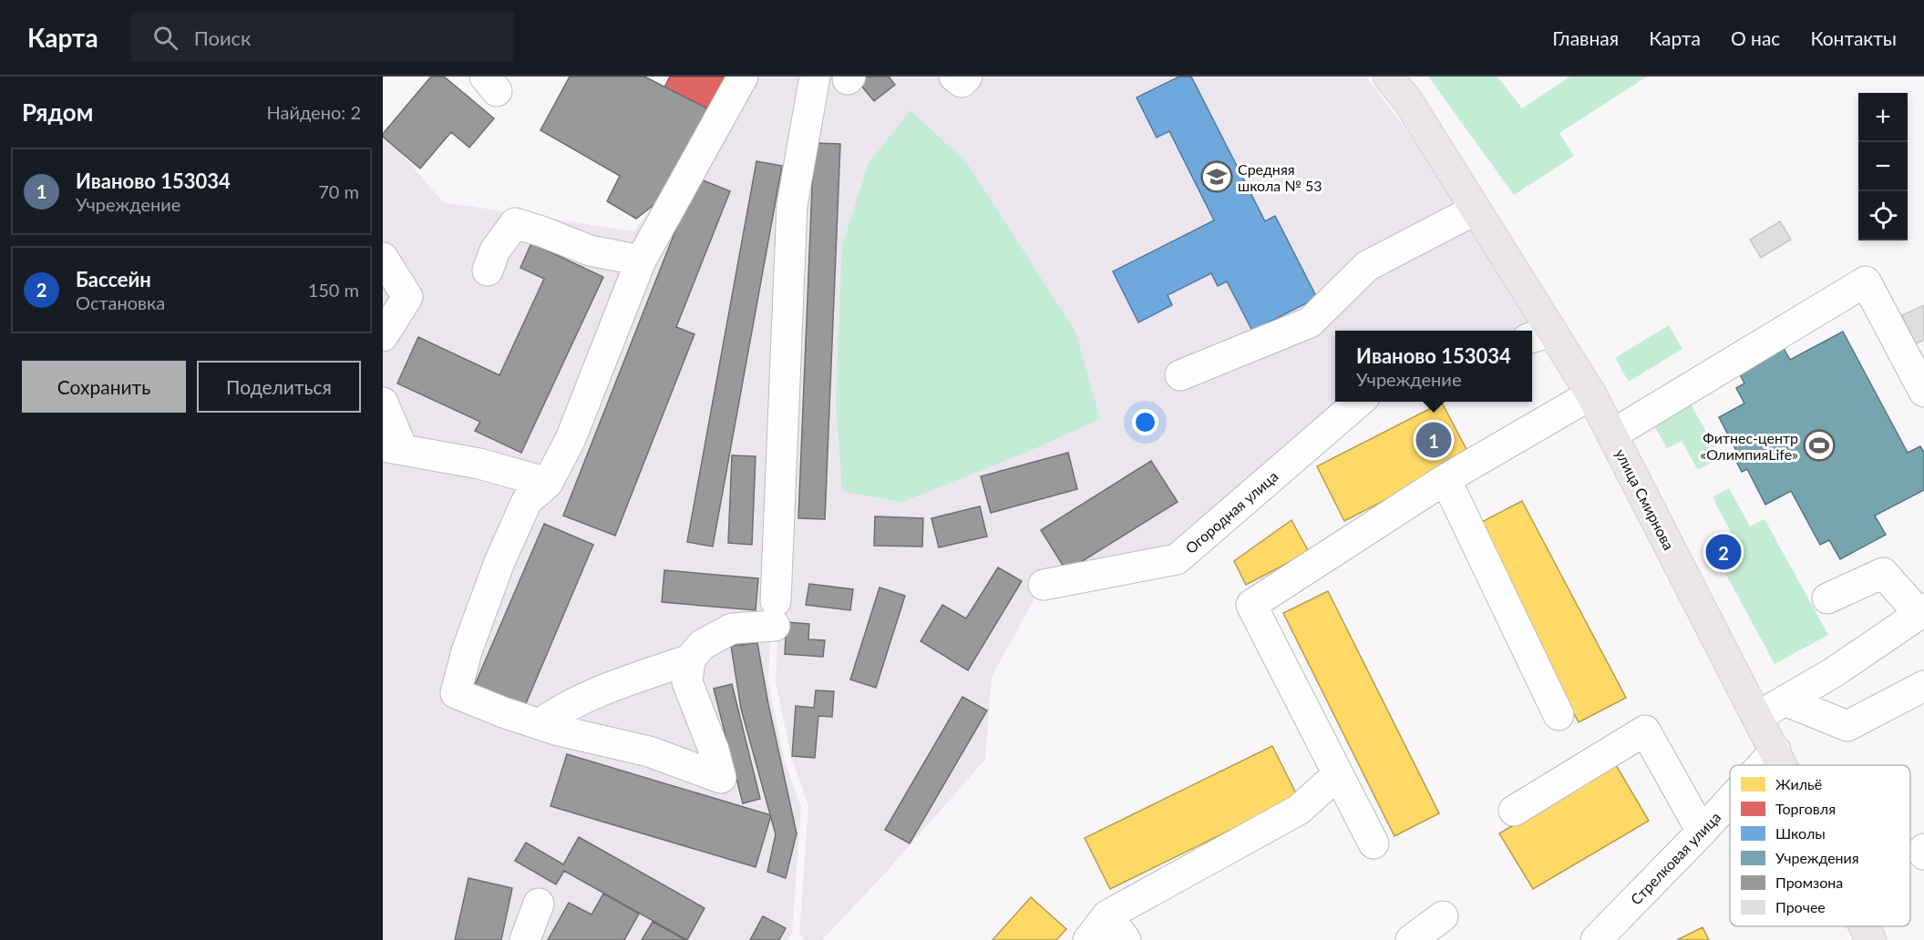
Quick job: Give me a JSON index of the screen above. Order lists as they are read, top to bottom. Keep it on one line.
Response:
{"streets":{"main road":["улица Смирнова"],"street":["Огородная улица","Стрелковая улица"]},"crossings":[["улица Смирнова","Стрелковая улица"]],"places":{"school or university":["Средняя школа № 53"],"sports":["Фитнес-центр «ОлимпияLife»"]},"legend":["Жильё","Торговля","Школы","Учреждения","Промзона","Прочее"],"page":{"header":"Карта","search":"Поиск","nav":["Главная","Карта","О нас","Контакты"],"heading":["Рядом","Найдено: 2"],"map_buttons":["+","−"],"list":[{"mark":"1","name":"Иваново 153034","note":"Учреждение","value":"70 m"},{"mark":"2","name":"Бассейн","note":"Остановка","value":"150 m"}],"popup":["Иваново 153034","Учреждение"],"buttons":["Сохранить","Поделиться"],"pins":["1","2"]}}
